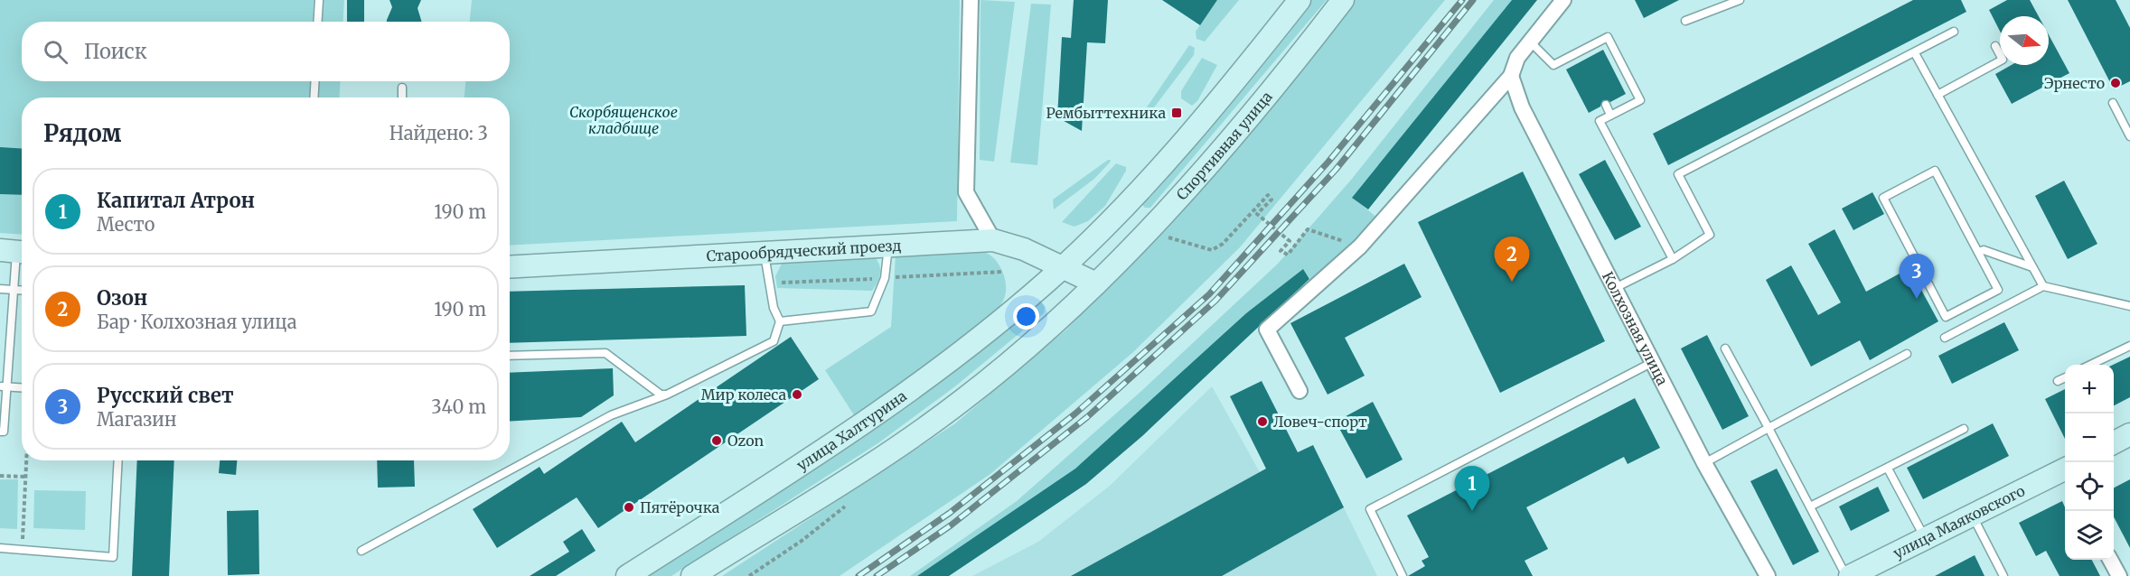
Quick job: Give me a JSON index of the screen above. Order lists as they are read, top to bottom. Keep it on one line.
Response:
{"streets":{"main road":["Спортивная улица","Старообрядческий проезд","улица Халтурина","улица Маяковского"],"street":["Колхозная улица"]},"crossings":[["Спортивная улица","Старообрядческий проезд"],["Старообрядческий проезд","улица Халтурина"]],"parks":["Скорбященское кладбище"],"places":{"other":["Эрнесто","Мир колеса","Ловеч-спорт","Ozon","Пятёрочка"],"transit":["Рембыттехника"]},"north":"right","page":{"search":"Поиск","heading":["Рядом","Найдено: 3"],"list":[{"mark":"1","name":"Капитал Атрон","note":"Место","value":"190 m"},{"mark":"2","name":"Озон","note":"Бар · Колхозная улица","value":"190 m"},{"mark":"3","name":"Русский свет","note":"Магазин","value":"340 m"}],"pins":["2","3","1"],"map_buttons":["+","−"]}}
